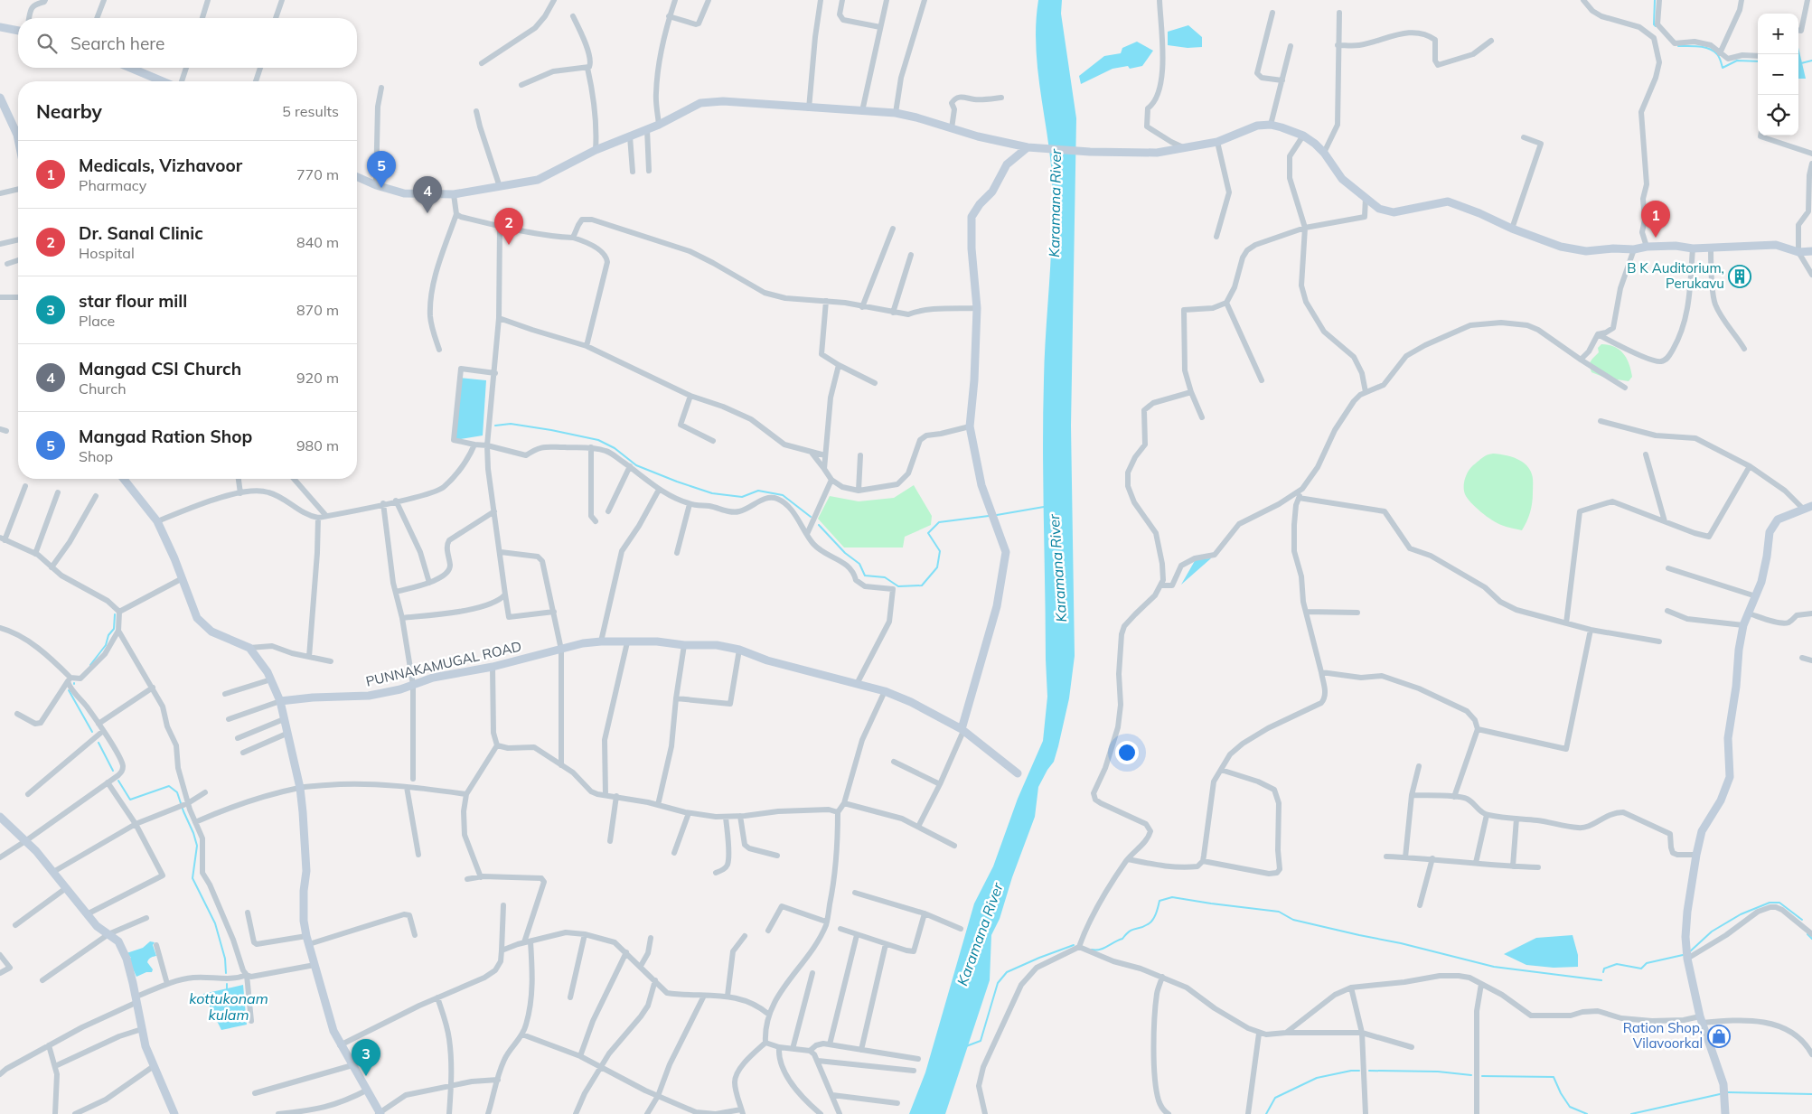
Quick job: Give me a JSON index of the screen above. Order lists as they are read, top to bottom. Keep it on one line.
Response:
{"streets":{"street":["PUNNAKAMUGAL ROAD"]},"water":["Karamana River","kottukonam kulam"],"places":{"building":["B K Auditorium, Perukavu"],"shop":["Ration Shop, Vilavoorkal"]},"page":{"map_buttons":["+","−"],"search":"Search here","heading":["Nearby","5 results"],"list":[{"mark":"1","name":"Medicals, Vizhavoor","note":"Pharmacy","value":"770 m"},{"mark":"2","name":"Dr. Sanal Clinic","note":"Hospital","value":"840 m"},{"mark":"3","name":"star flour mill","note":"Place","value":"870 m"},{"mark":"4","name":"Mangad CSI Church","note":"Church","value":"920 m"},{"mark":"5","name":"Mangad Ration Shop","note":"Shop","value":"980 m"}],"pins":["5","4","1","2","3"]}}
